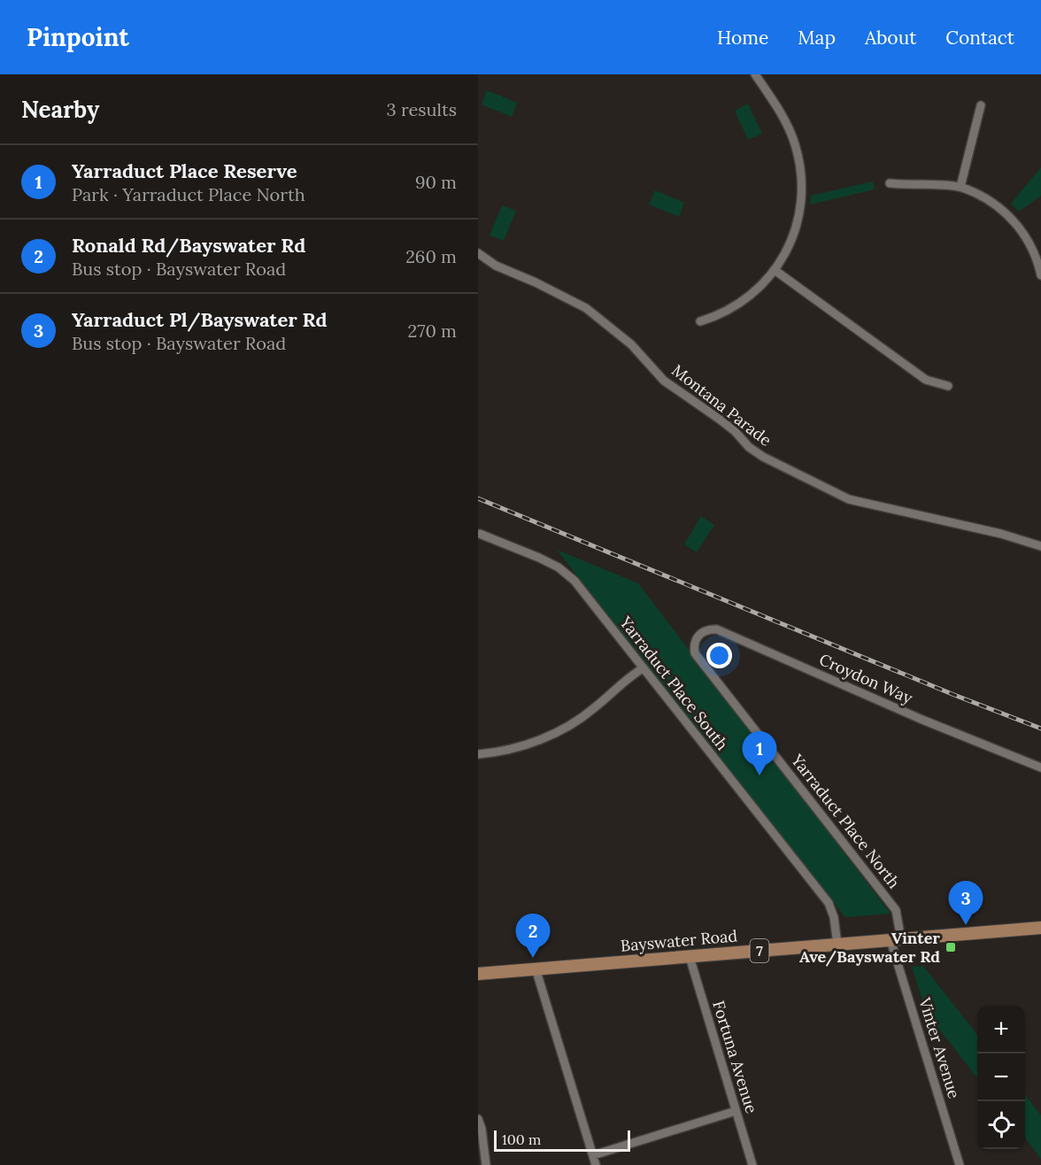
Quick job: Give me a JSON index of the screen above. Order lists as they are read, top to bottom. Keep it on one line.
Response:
{"streets":{"main road":["Bayswater Road","7"],"street":["Montana Parade","Croydon Way","Yarraduct Place South","Yarraduct Place North","Vinter Avenue","Fortuna Avenue"]},"crossings":[["Croydon Way","Yarraduct Place North"],["Yarraduct Place South","Bayswater Road"],["Yarraduct Place North","Bayswater Road"],["Yarraduct Place North","Vinter Avenue"],["Bayswater Road","Vinter Avenue"],["Bayswater Road","Fortuna Avenue"]],"places":{"transit":["Vinter Ave/Bayswater Rd"]},"scale_bar":"100 m","page":{"header":"Pinpoint","nav":["Home","Map","About","Contact"],"heading":["Nearby","3 results"],"list":[{"mark":"1","name":"Yarraduct Place Reserve","note":"Park · Yarraduct Place North","value":"90 m"},{"mark":"2","name":"Ronald Rd/Bayswater Rd","note":"Bus stop · Bayswater Road","value":"260 m"},{"mark":"3","name":"Yarraduct Pl/Bayswater Rd","note":"Bus stop · Bayswater Road","value":"270 m"}],"pins":["1","3","2"],"map_buttons":["+","−"],"scale":"100 m"}}
